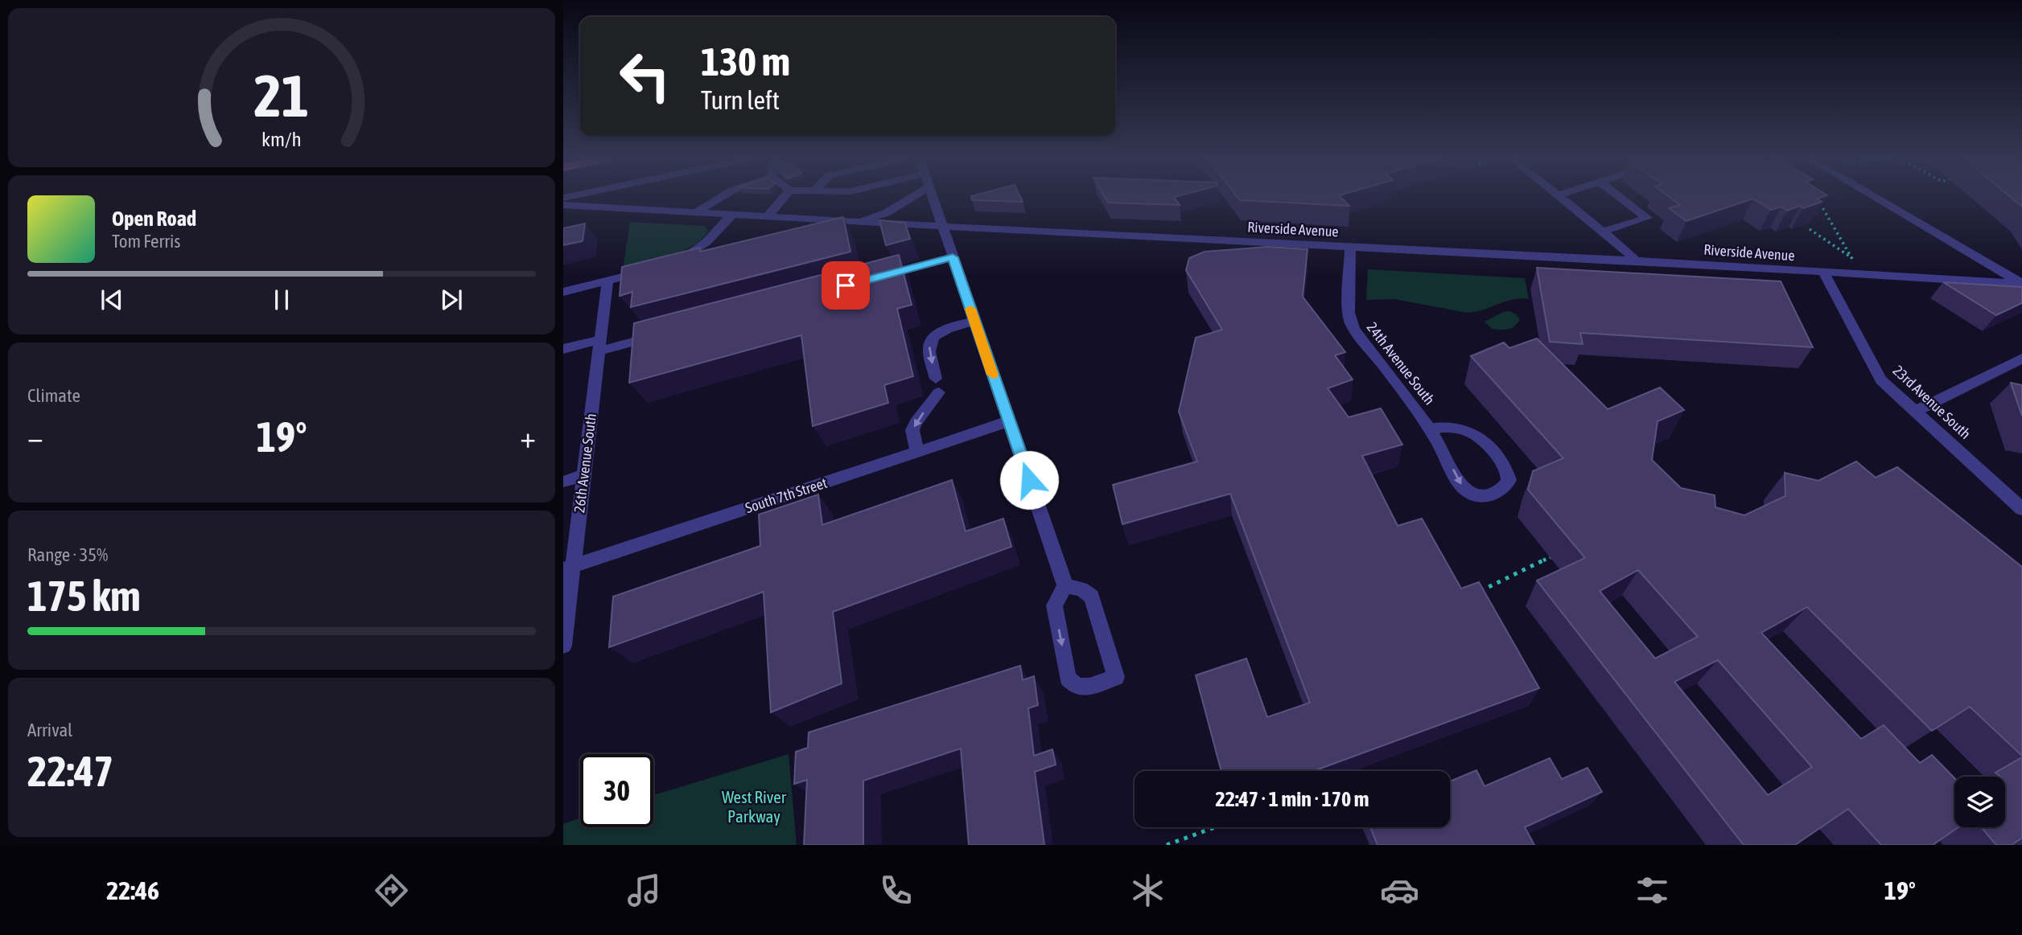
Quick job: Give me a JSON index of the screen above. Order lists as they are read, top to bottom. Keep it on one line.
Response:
{"streets":{"street":["Riverside Avenue","24th Avenue South","23rd Avenue South","26th Avenue South","South 7th Street"]},"crossings":[["Riverside Avenue","24th Avenue South"],["Riverside Avenue","23rd Avenue South"],["26th Avenue South","South 7th Street"]],"parks":["West River Parkway"],"page":{"turn":["130 m","Turn left"],"song":["Open Road","Tom Ferris"],"tile":["Climate",["Range · 35%","175 km"],["Arrival","22:47"]],"heat":["−","19°","+"],"limit":"30","trip":"22:47 · 1 min · 170 m","tabs":["22:46","19°"],"gauge":["21","km/h"]}}
